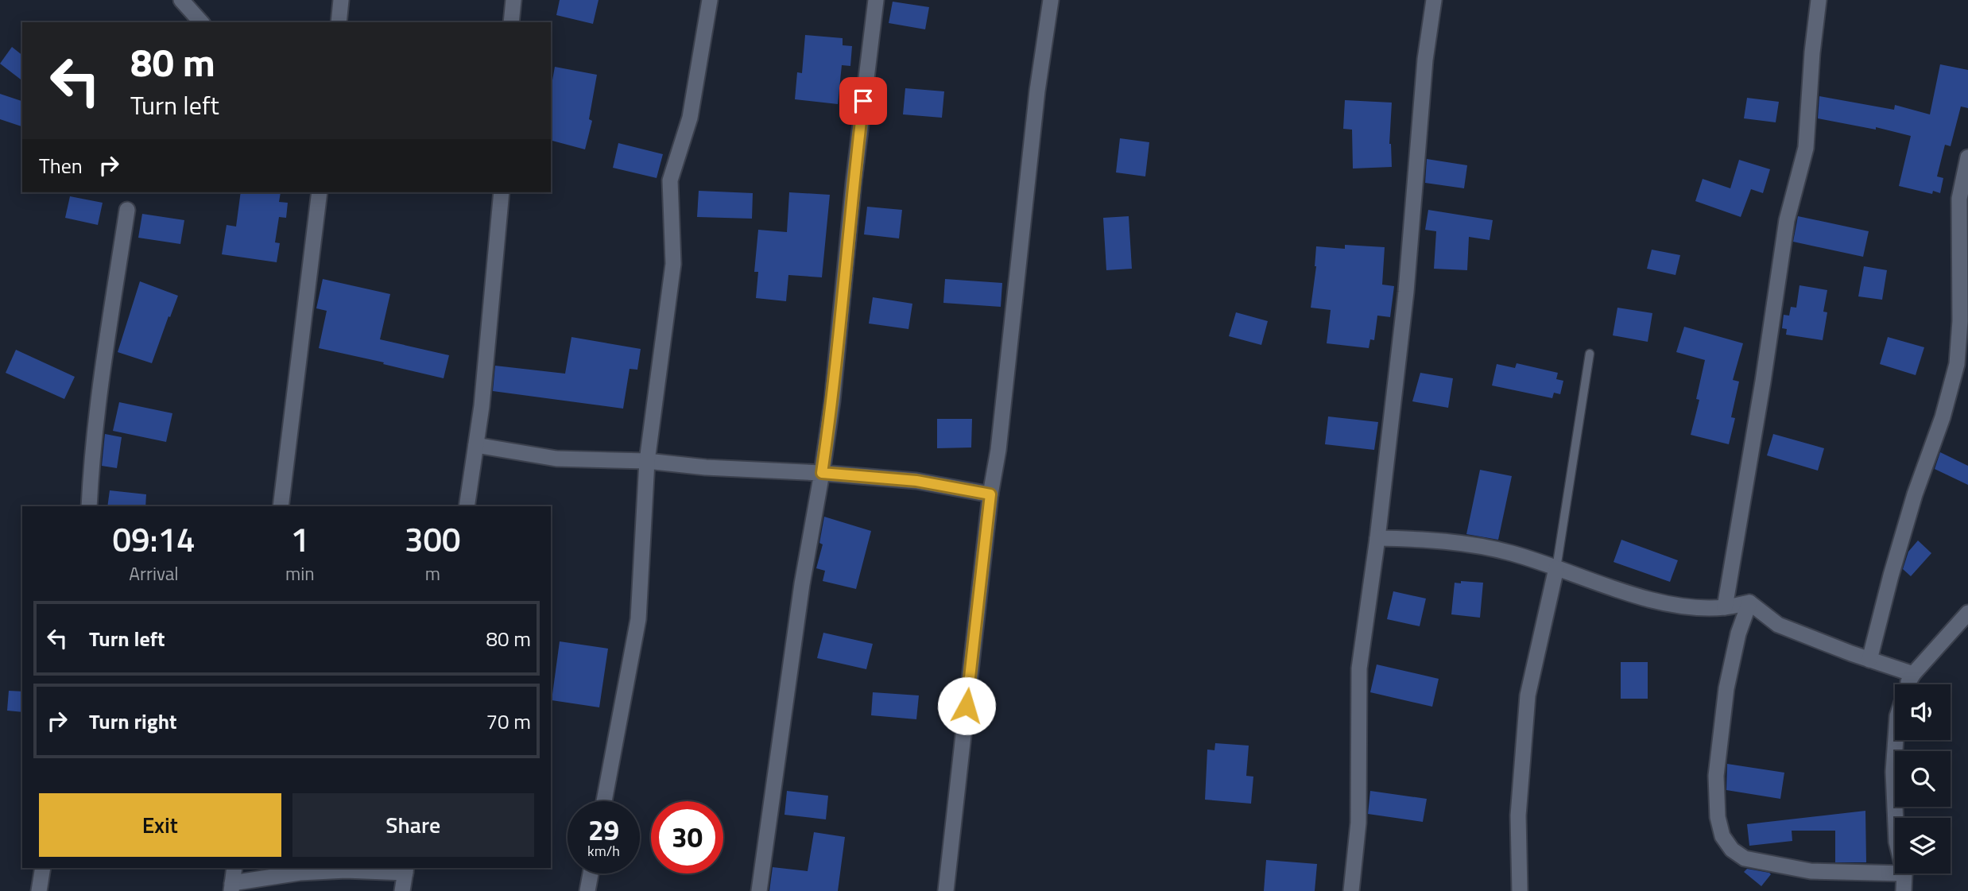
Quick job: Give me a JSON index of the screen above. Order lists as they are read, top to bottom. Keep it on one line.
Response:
{"page":{"turn":["80 m","Turn left"],"then":"Then","eta":["09:14","Arrival","1","min","300","m"],"list":[{"name":"Turn left","value":"80 m"},{"name":"Turn right","value":"70 m"}],"buttons":["Exit","Share"],"speed":"29 km/h","limit":"30"}}
